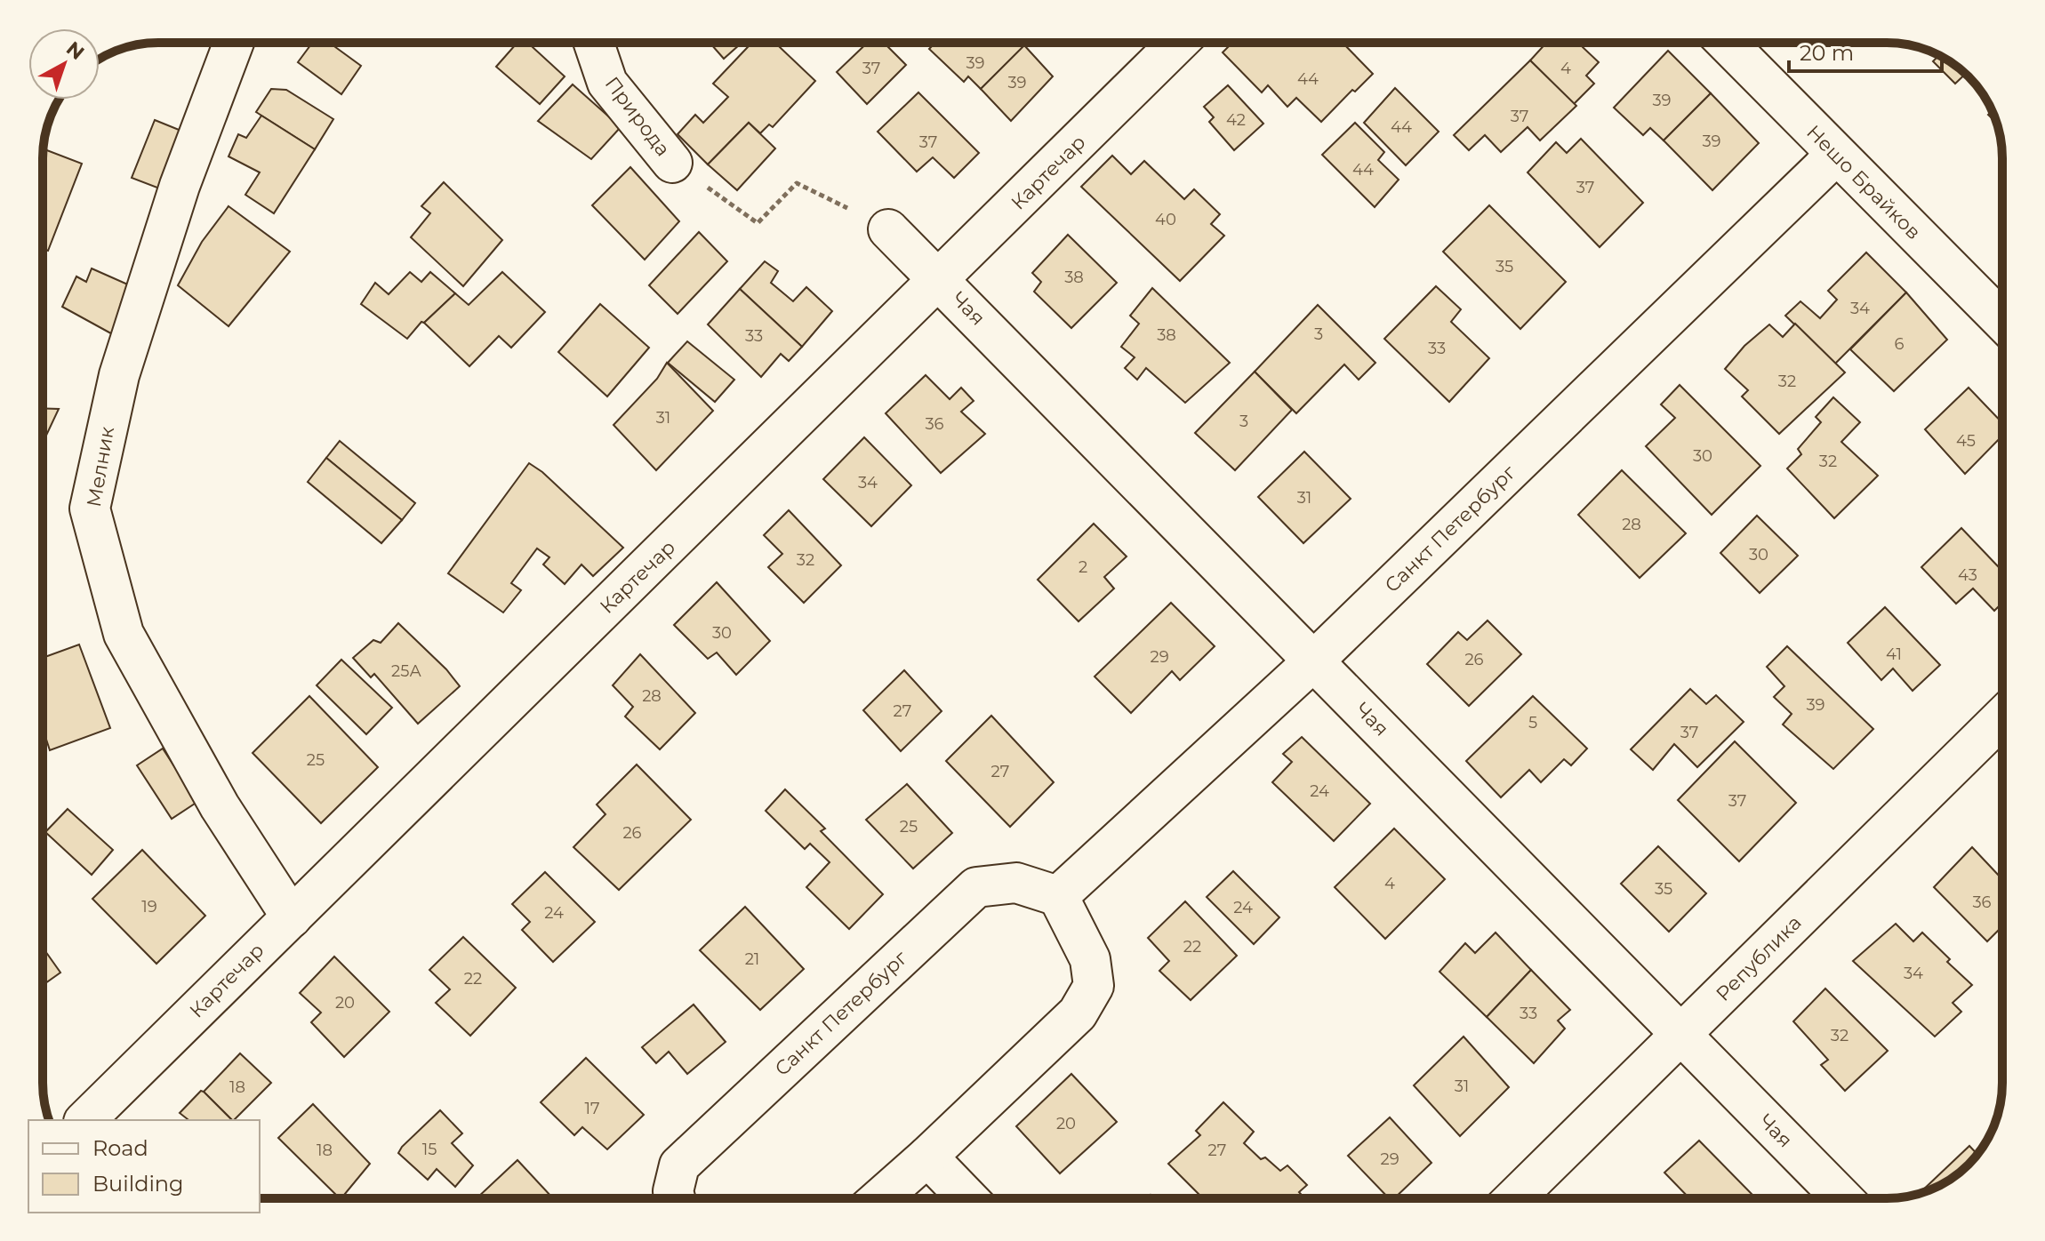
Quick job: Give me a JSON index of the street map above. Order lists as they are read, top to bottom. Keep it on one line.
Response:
{"streets":{"street":["Природа","Картечар","Нешо Брайков","Чая","Мелник","Санкт Петербург","Република"]},"crossings":[["Картечар","Чая"],["Картечар","Мелник"],["Нешо Брайков","Санкт Петербург"],["Чая","Санкт Петербург"],["Чая","Република"]],"house_numbers":["39","37","4","44","39","39","37","42","44","39","37","44","37","40","35","38","34","3","38","33","6","33","32","31","3","36","45","30","32","34","31","28","30","32","2","43","30","41","29","26","25А","28","39","27","5","37","25","27","24","37","25","26","4","35","36","19","24","24","22","21","34","22","20","33","32","31","18","17","20","15","18","27","29"],"legend":["Road","Building"],"scale_bar":"20 m","north":"top right"}
